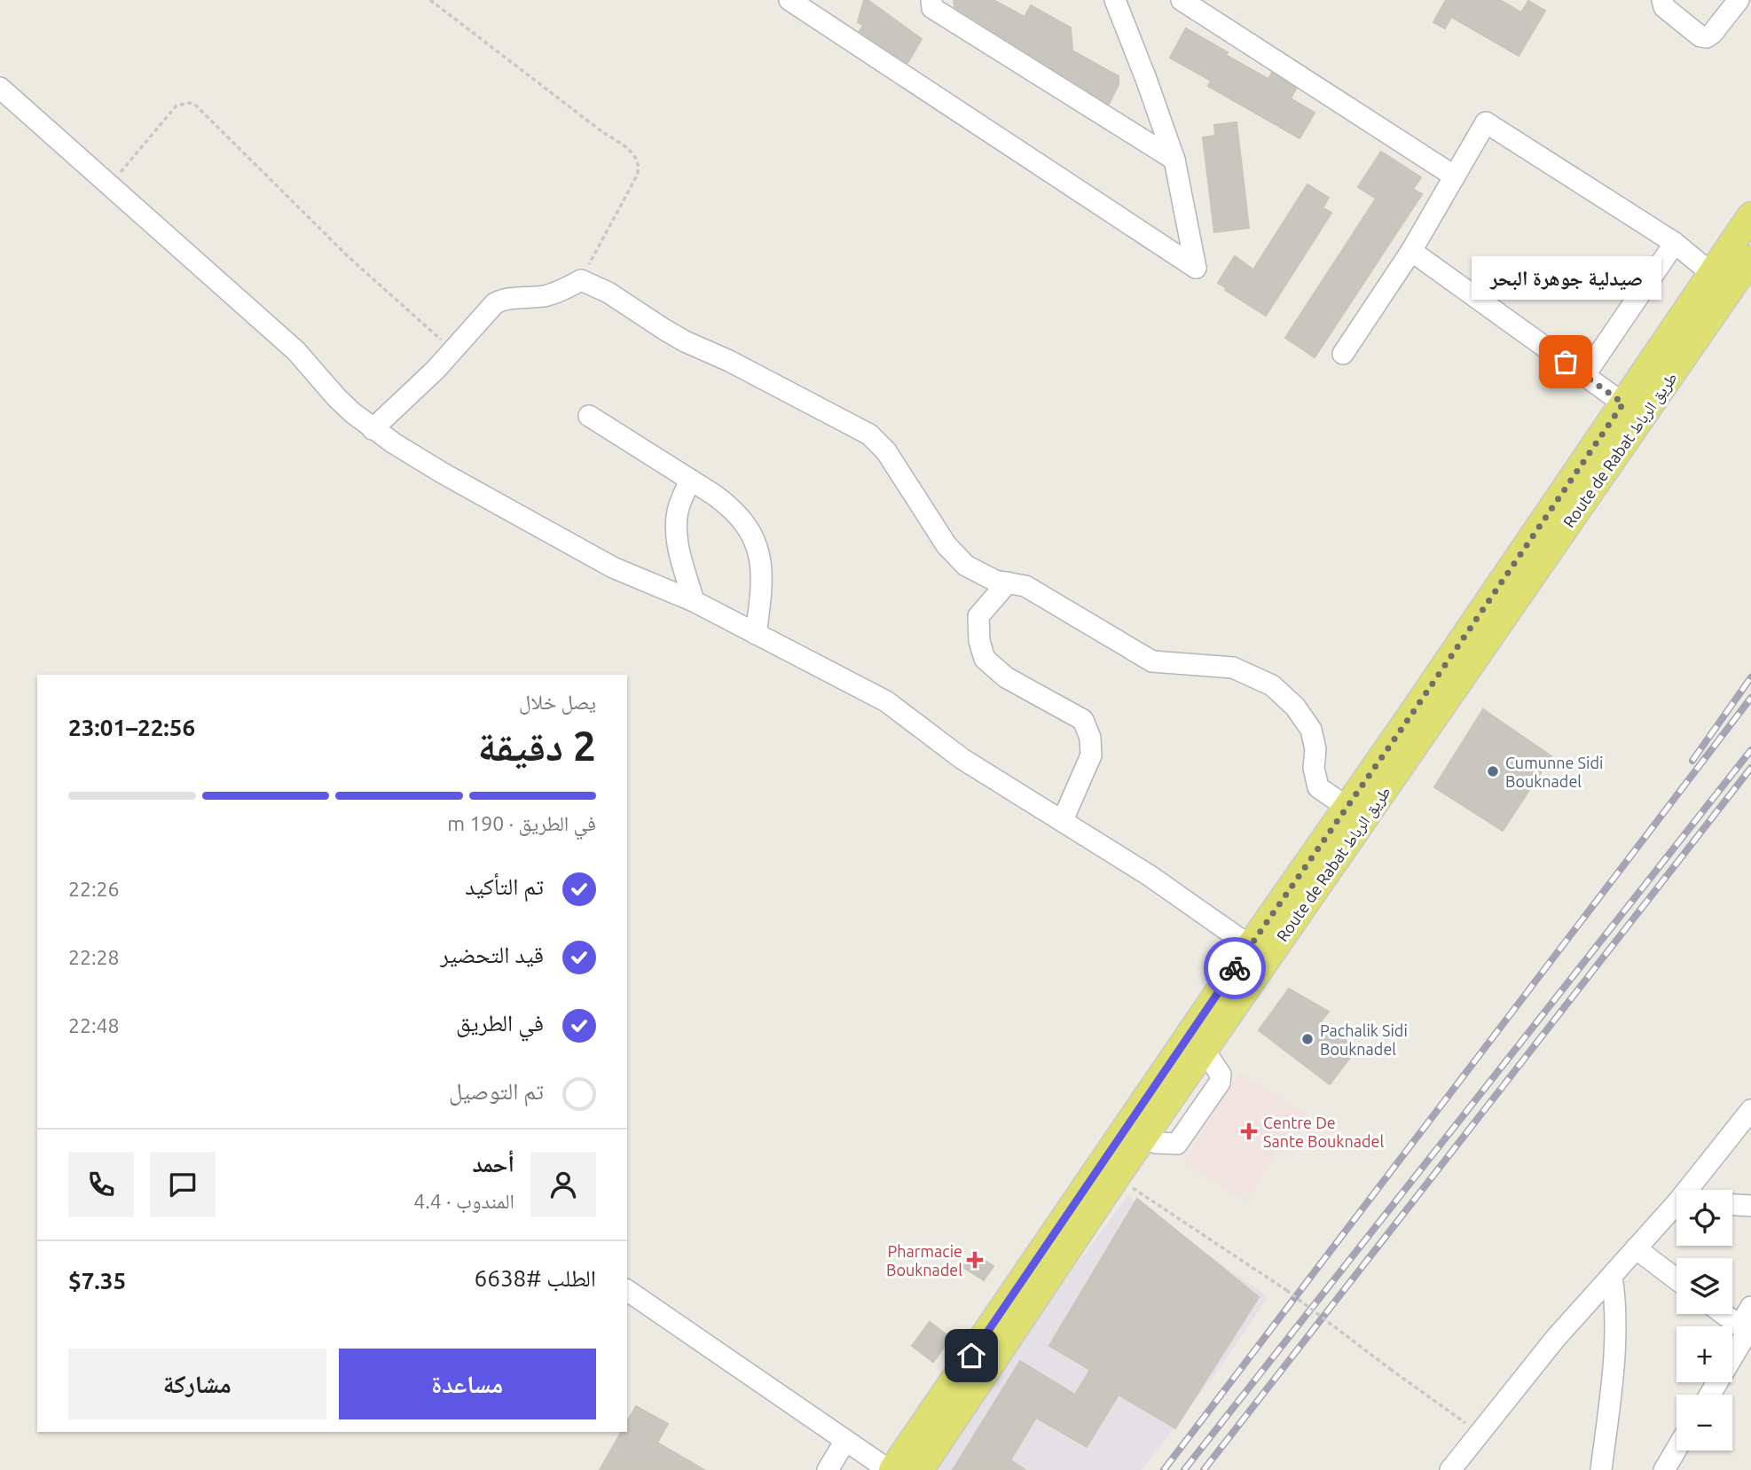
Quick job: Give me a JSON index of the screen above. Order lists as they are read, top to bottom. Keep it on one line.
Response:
{"streets":{"main road":["Route de Rabat طريق الرباط"]},"places":{"other":["صيدلية جوهرة البحر","Cumunne Sidi Bouknadel","Pachalik Sidi Bouknadel"],"health":["Centre De Sante Bouknadel","Pharmacie Bouknadel"]},"page":{"bubble":"صيدلية جوهرة البحر","heading":["2 دقيقة","يصل خلال","22:56–23:01"],"panel":["أحمد","المندوب · 4.4","الطلب #6638","$7.35"],"bar":"في الطريق · 190 m","list":[["تم التأكيد","22:26"],["قيد التحضير","22:28"],["في الطريق","22:48"],"تم التوصيل"],"map_buttons":["+","−"],"buttons":["مساعدة","مشاركة"]}}
